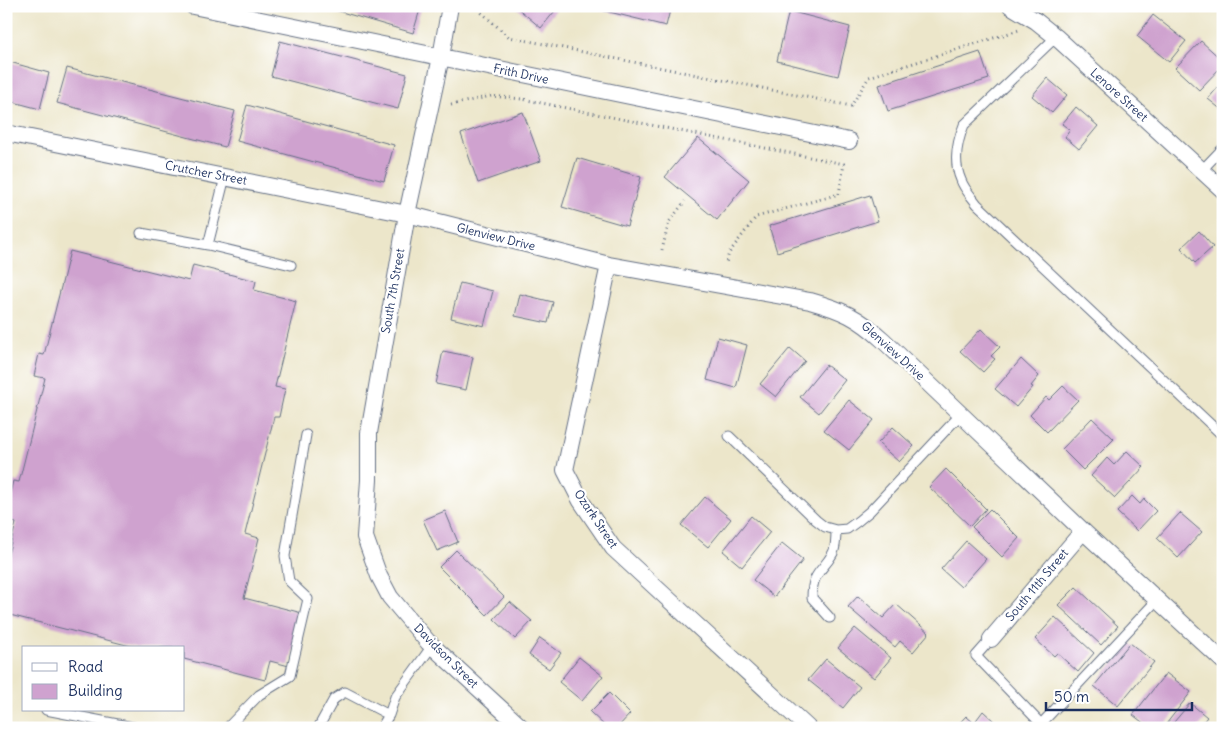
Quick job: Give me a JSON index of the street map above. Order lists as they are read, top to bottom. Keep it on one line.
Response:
{"streets":{"street":["Frith Drive","Lenore Street","Crutcher Street","Glenview Drive","South 7th Street","Ozark Street","South 11th Street","Davidson Street"]},"crossings":[["Frith Drive","South 7th Street"],["Crutcher Street","Glenview Drive"],["Crutcher Street","South 7th Street"],["Glenview Drive","South 7th Street"],["Glenview Drive","Ozark Street"],["Glenview Drive","South 11th Street"],["South 7th Street","Davidson Street"]],"legend":["Road","Building"],"scale_bar":"50 m"}
